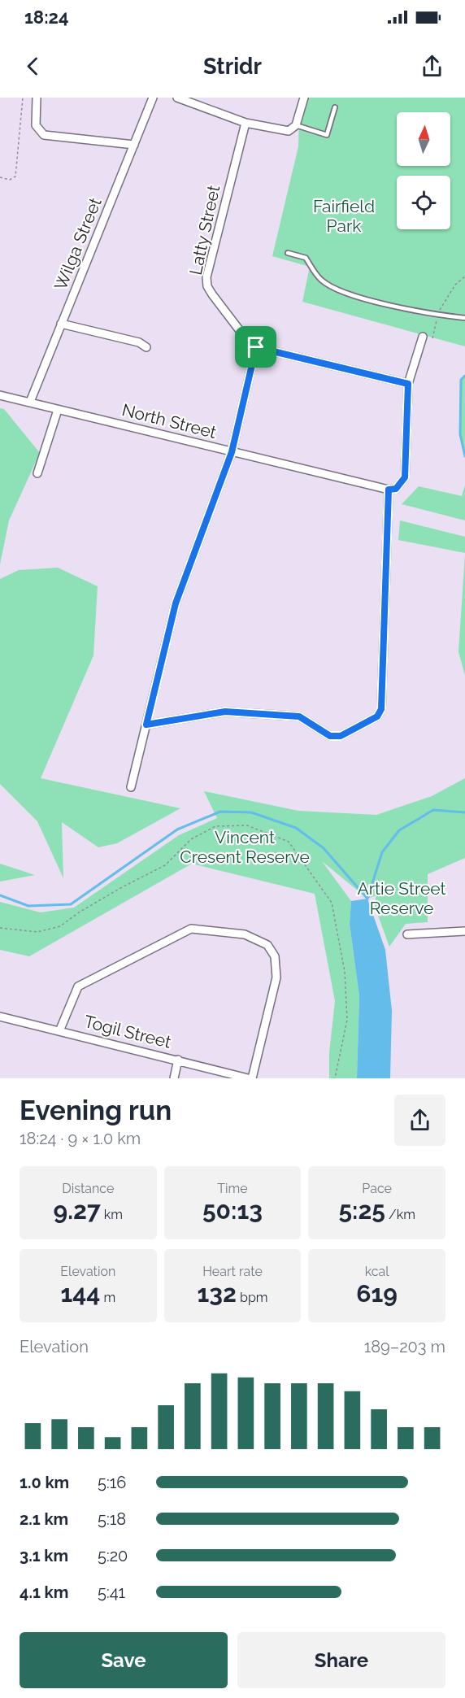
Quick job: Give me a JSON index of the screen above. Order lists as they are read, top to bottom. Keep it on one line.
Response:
{"streets":{"street":["Latty Street","Wilga Street","North Street","Togil Street"]},"crossings":[["Wilga Street","North Street"]],"parks":["Fairfield Park","Vincent Cresent Reserve","Artie Street Reserve"],"north":"top","page":{"status":"18:24","header":"Stridr","heading":["Evening run","18:24 · 9 × 1.0 km"],"stats":[["Distance","9.27 km"],["Time","50:13"],["Pace","5:25 /km"],["Elevation","144 m"],["Heart rate","132 bpm"],["kcal","619"]],"chart":["Elevation","189–203 m"],"list":[{"name":"1.0 km","note":"5:16"},{"name":"2.1 km","note":"5:18"},{"name":"3.1 km","note":"5:20"},{"name":"4.1 km","note":"5:41"}],"buttons":["Save","Share"]}}
